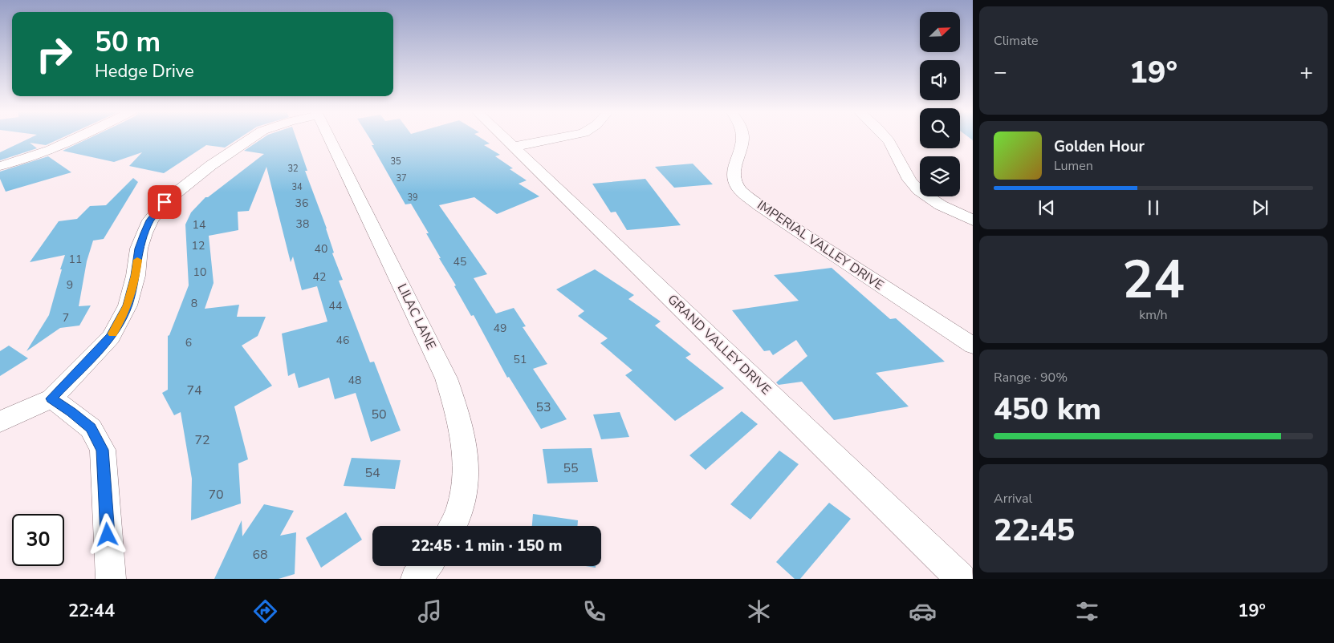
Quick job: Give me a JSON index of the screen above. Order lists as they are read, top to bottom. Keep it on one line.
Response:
{"streets":{"street":["IMPERIAL VALLEY DRIVE","LILAC LANE","GRAND VALLEY DRIVE"]},"house_numbers":["35","32","37","34","39","36","38","14","12","40","11","45","10","42","9","8","44","7","49","46","6","51","48","74","53","50","72","55","54","70","68"],"north":"top right","page":{"tile":["Climate",["24","km/h"],["Range · 90%","450 km"],["Arrival","22:45"]],"turn":["50 m","Hedge Drive"],"heat":["−","19°","+"],"song":["Golden Hour","Lumen"],"limit":"30","trip":"22:45 · 1 min · 150 m","tabs":["22:44","19°"]}}
